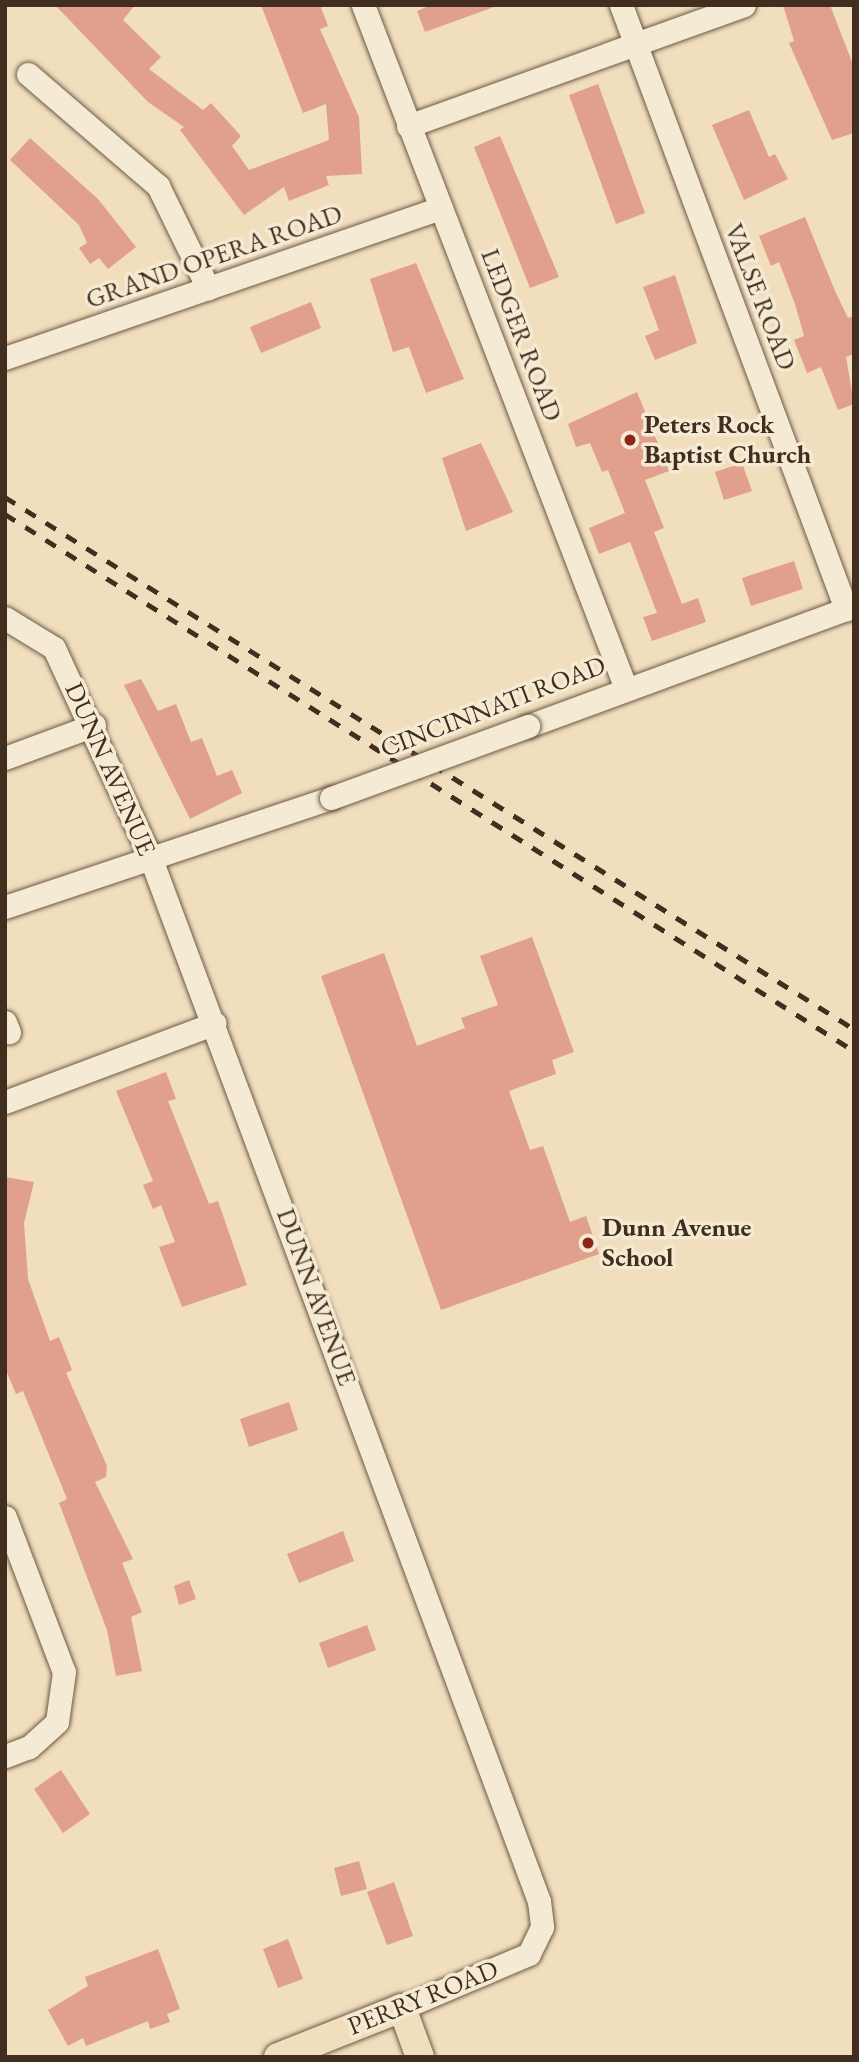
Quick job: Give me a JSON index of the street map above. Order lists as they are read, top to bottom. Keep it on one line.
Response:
{"streets":{"main road":["PERRY ROAD"],"street":["GRAND OPERA ROAD","VALSE ROAD","LEDGER ROAD","CINCINNATI ROAD","DUNN AVENUE"]},"crossings":[["GRAND OPERA ROAD","LEDGER ROAD"],["VALSE ROAD","CINCINNATI ROAD"],["LEDGER ROAD","CINCINNATI ROAD"],["CINCINNATI ROAD","DUNN AVENUE"],["DUNN AVENUE","PERRY ROAD"]],"places":["Peters Rock Baptist Church","Dunn Avenue School"]}
